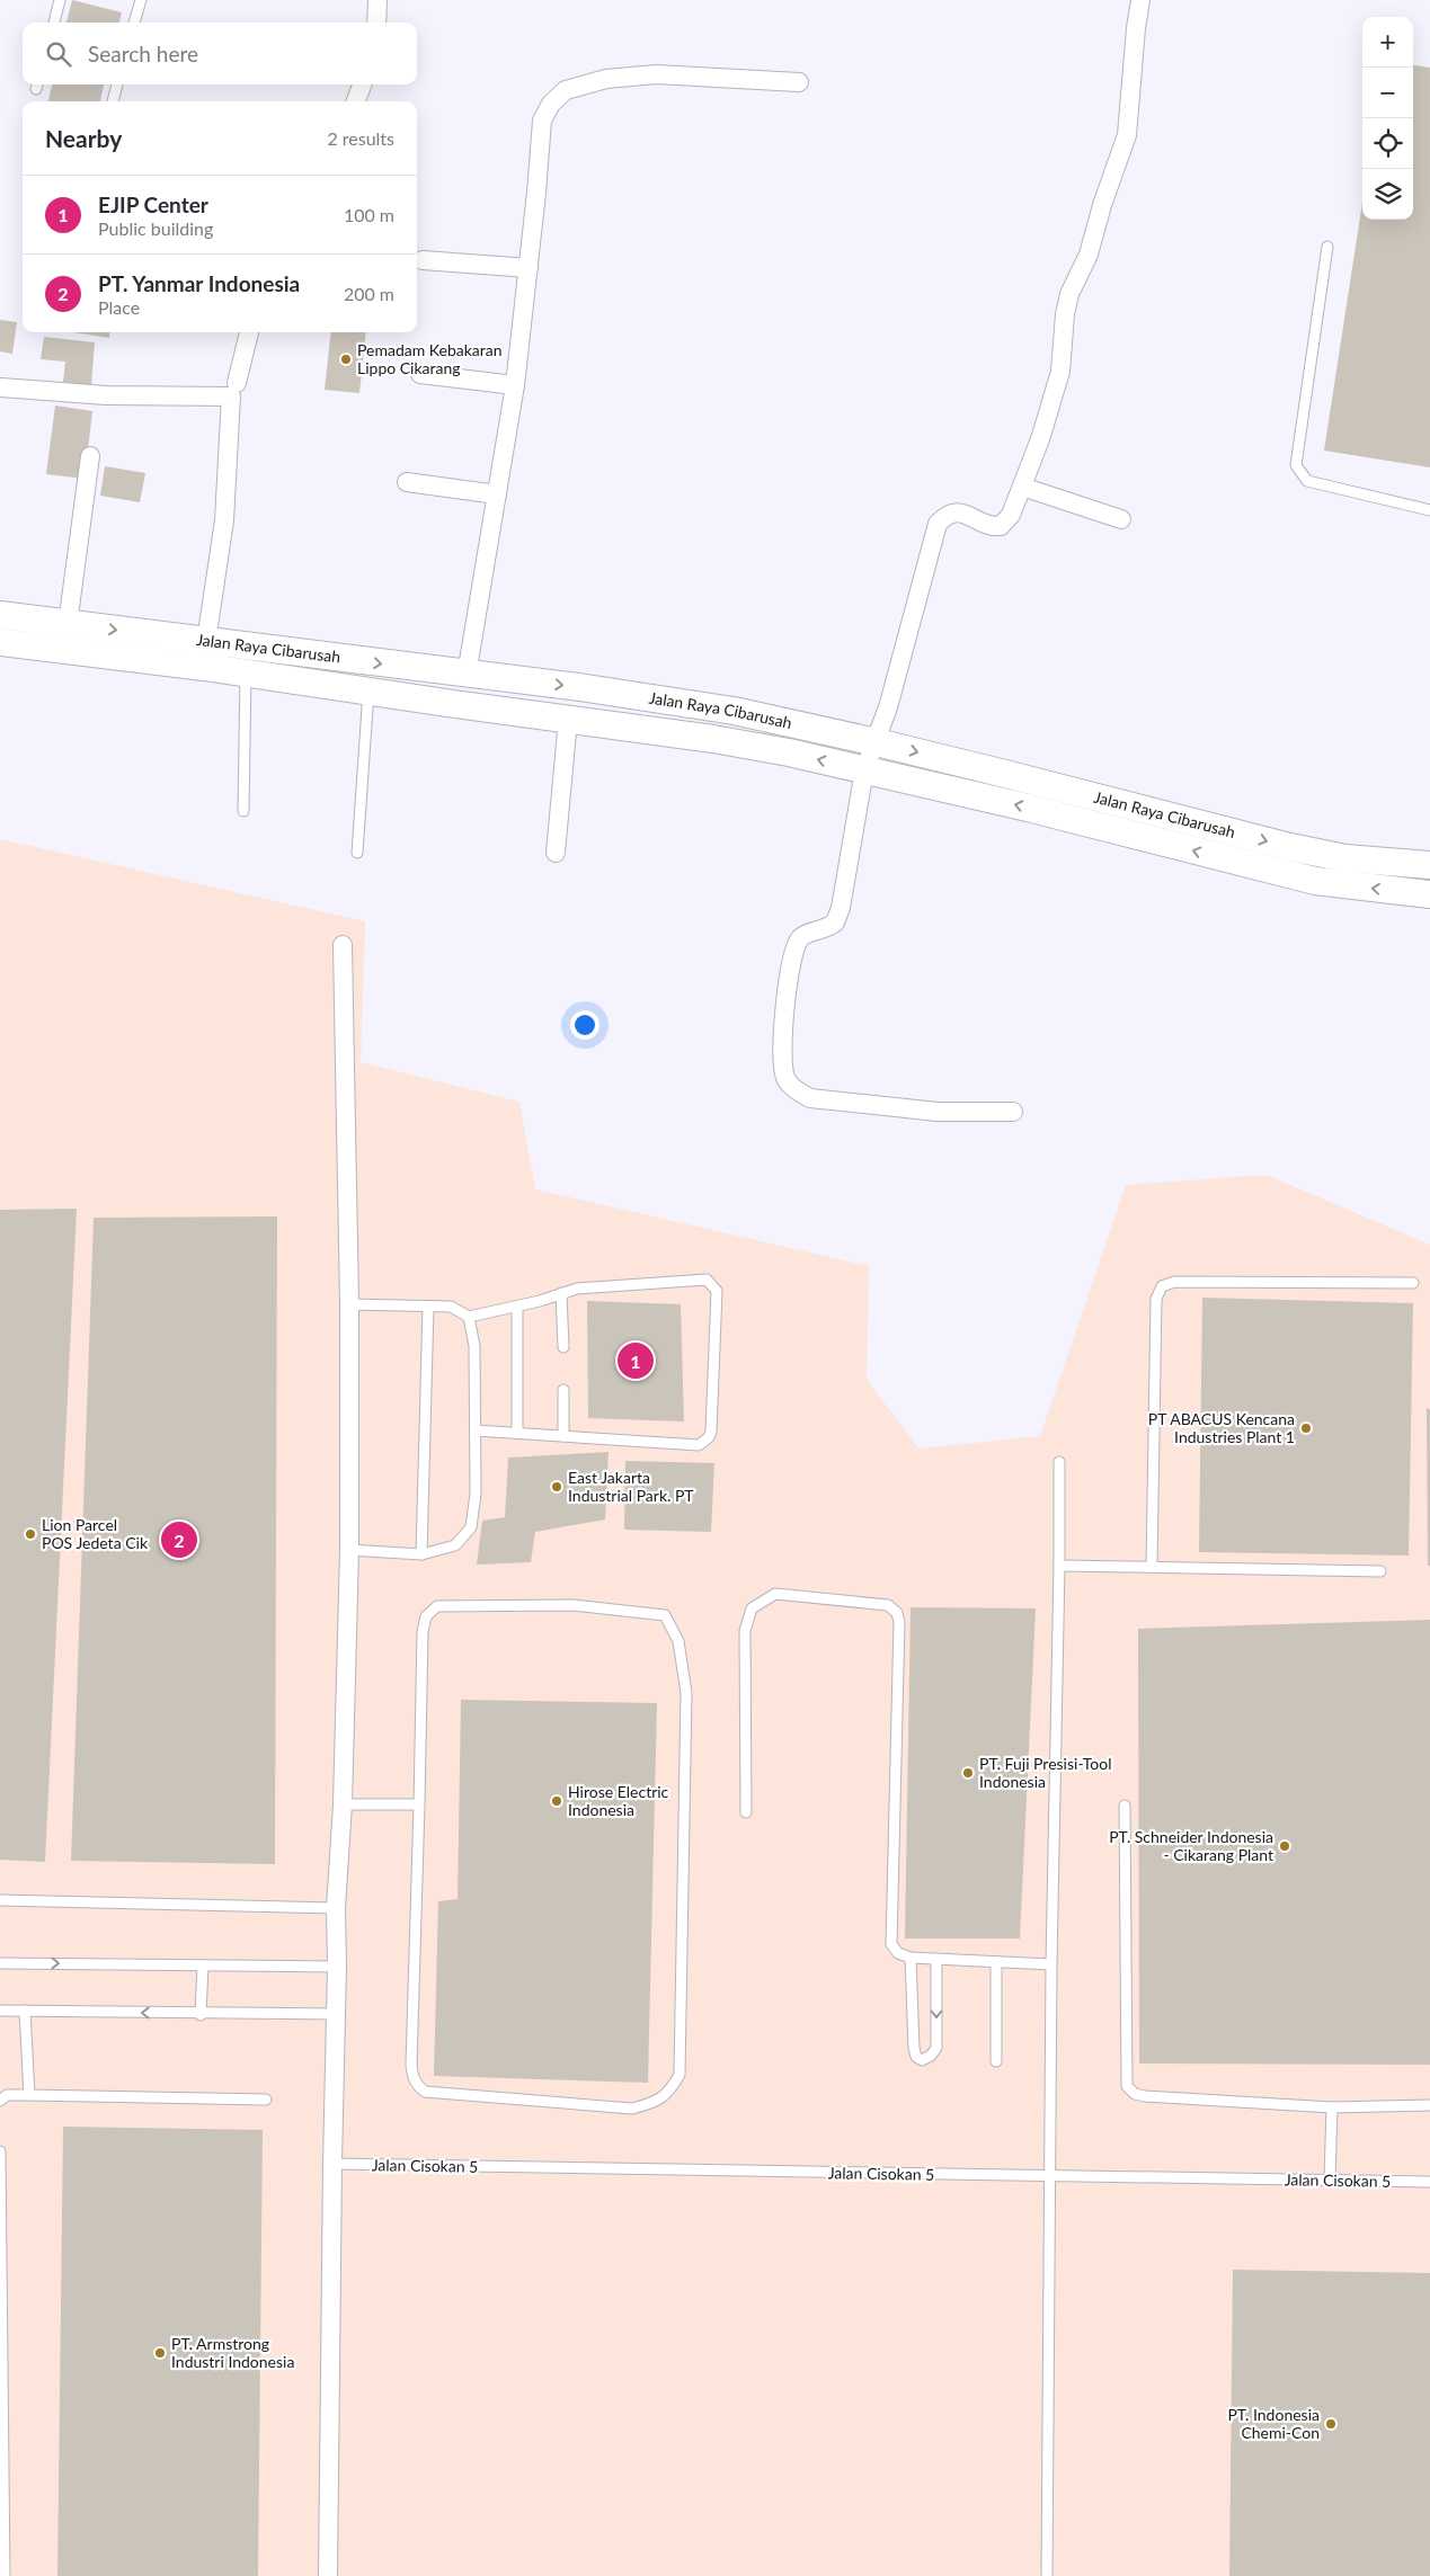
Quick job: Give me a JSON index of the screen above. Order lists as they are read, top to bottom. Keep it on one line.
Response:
{"streets":{"street":["Jalan Raya Cibarusah"],"lane":["Jalan Cisokan 5"]},"places":["Pemadam Kebakaran Lippo Cikarang","PT ABACUS Kencana Industries Plant 1","East Jakarta Industrial Park. PT","Lion Parcel POS Jedeta Cik","PT. Fuji Presisi-Tool Indonesia","Hirose Electric Indonesia","PT. Schneider Indonesia - Cikarang Plant","PT. Armstrong Industri Indonesia","PT. Indonesia Chemi-Con"],"page":{"map_buttons":["+","−"],"search":"Search here","heading":["Nearby","2 results"],"list":[{"mark":"1","name":"EJIP Center","note":"Public building","value":"100 m"},{"mark":"2","name":"PT. Yanmar Indonesia","note":"Place","value":"200 m"}],"pins":["1","2"]}}
